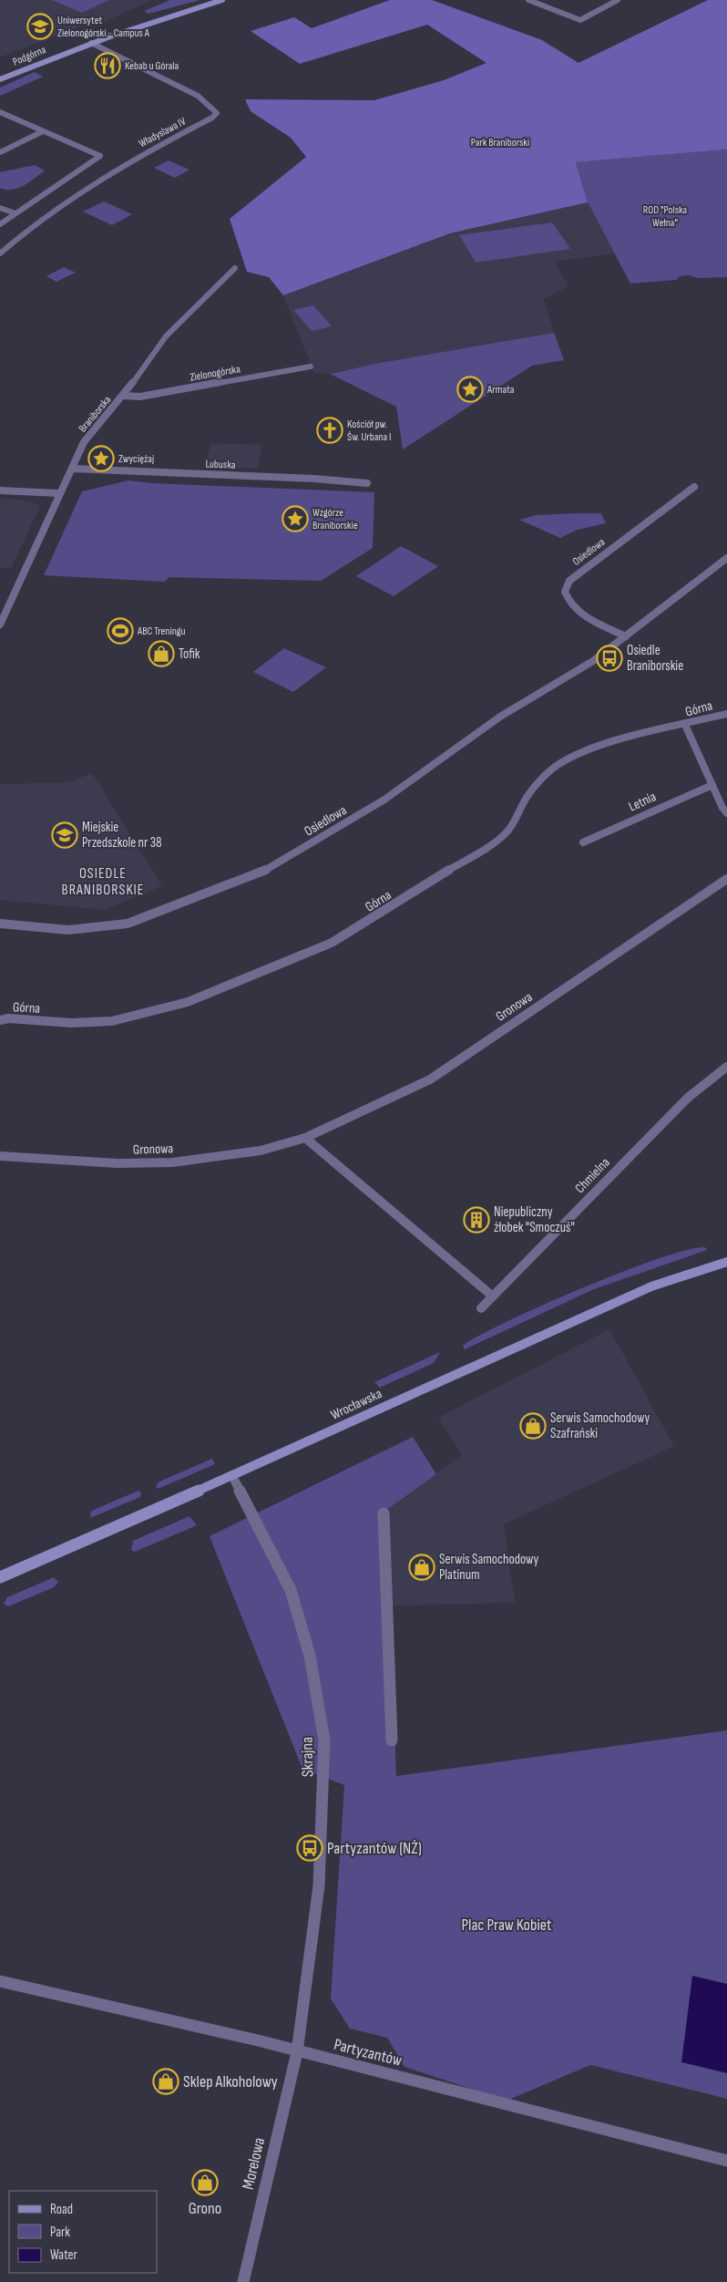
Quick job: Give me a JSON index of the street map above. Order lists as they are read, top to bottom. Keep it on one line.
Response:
{"streets":{"main road":["Podgórna","Wrocławska"],"street":["Władysława IV","Zielonogórska","Braniborska","Lubuska","Osiedlowa","Górna","Letnia","Gronowa","Chmielna","Skrajna","Partyzantów","Morelowa"]},"crossings":[["Podgórna","Władysława IV"],["Zielonogórska","Braniborska"],["Braniborska","Lubuska"],["Wrocławska","Skrajna"],["Skrajna","Partyzantów"],["Skrajna","Morelowa"],["Partyzantów","Morelowa"]],"districts":["OSIEDLE BRANIBORSKIE"],"parks":["Park Braniborski","ROD \"Polska Wełna\"","Plac Praw Kobiet"],"places":{"school or university":["Uniwersytet Zielonogórski - Campus A","Miejskie Przedszkole nr 38"],"restaurant":["Kebab u Górala"],"place":["Armata","Zwyciężaj","Wzgórze Braniborskie"],"church":["Kościół pw. Św. Urbana I"],"sports":["ABC Treningu"],"shop":["Tofik","Serwis Samochodowy Szafrański","Serwis Samochodowy Platinum","Sklep Alkoholowy","Grono"],"bus stop":["Osiedle Braniborskie","Partyzantów (NŻ)"],"building":["Niepubliczny żłobek \"Smoczuś\""]},"legend":["Road","Park","Water"]}
